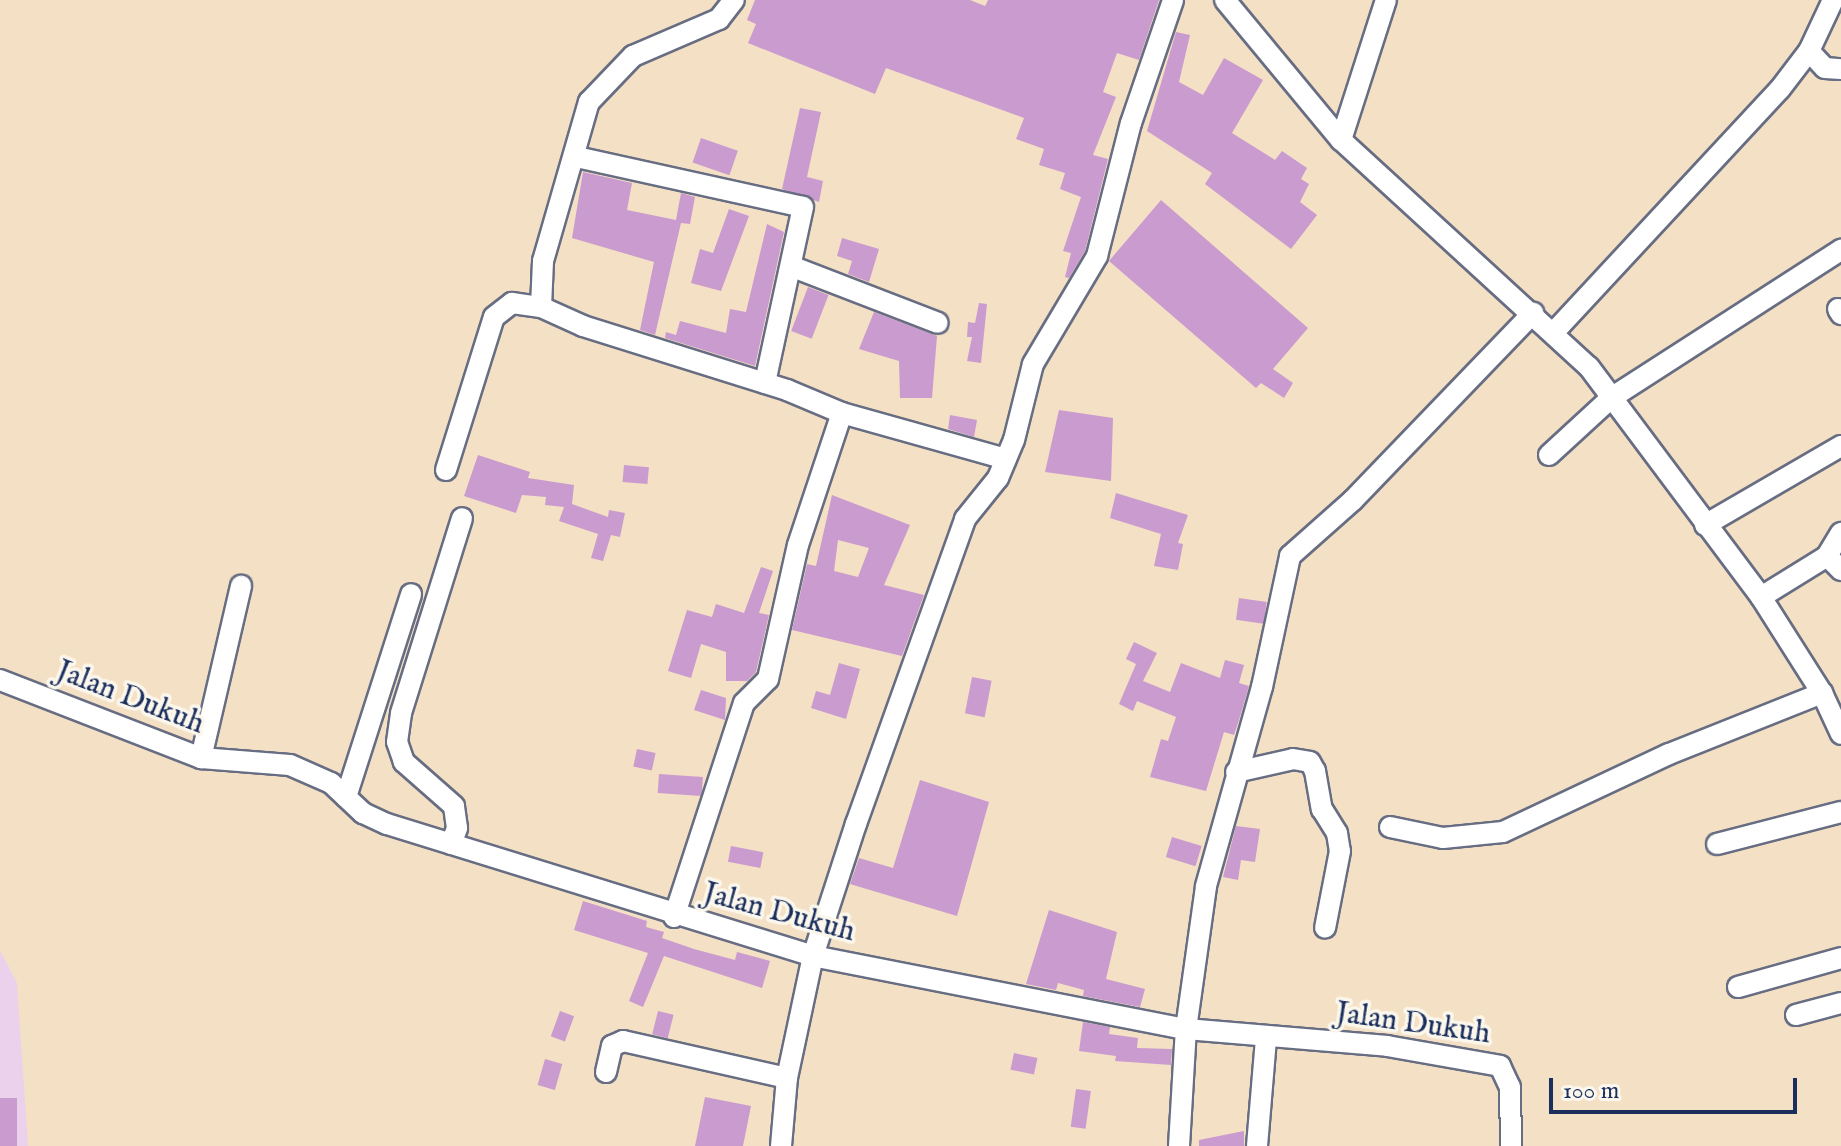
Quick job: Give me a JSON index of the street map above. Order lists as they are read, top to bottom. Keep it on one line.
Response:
{"streets":{"street":["Jalan Dukuh"]},"scale_bar":"100 m"}
